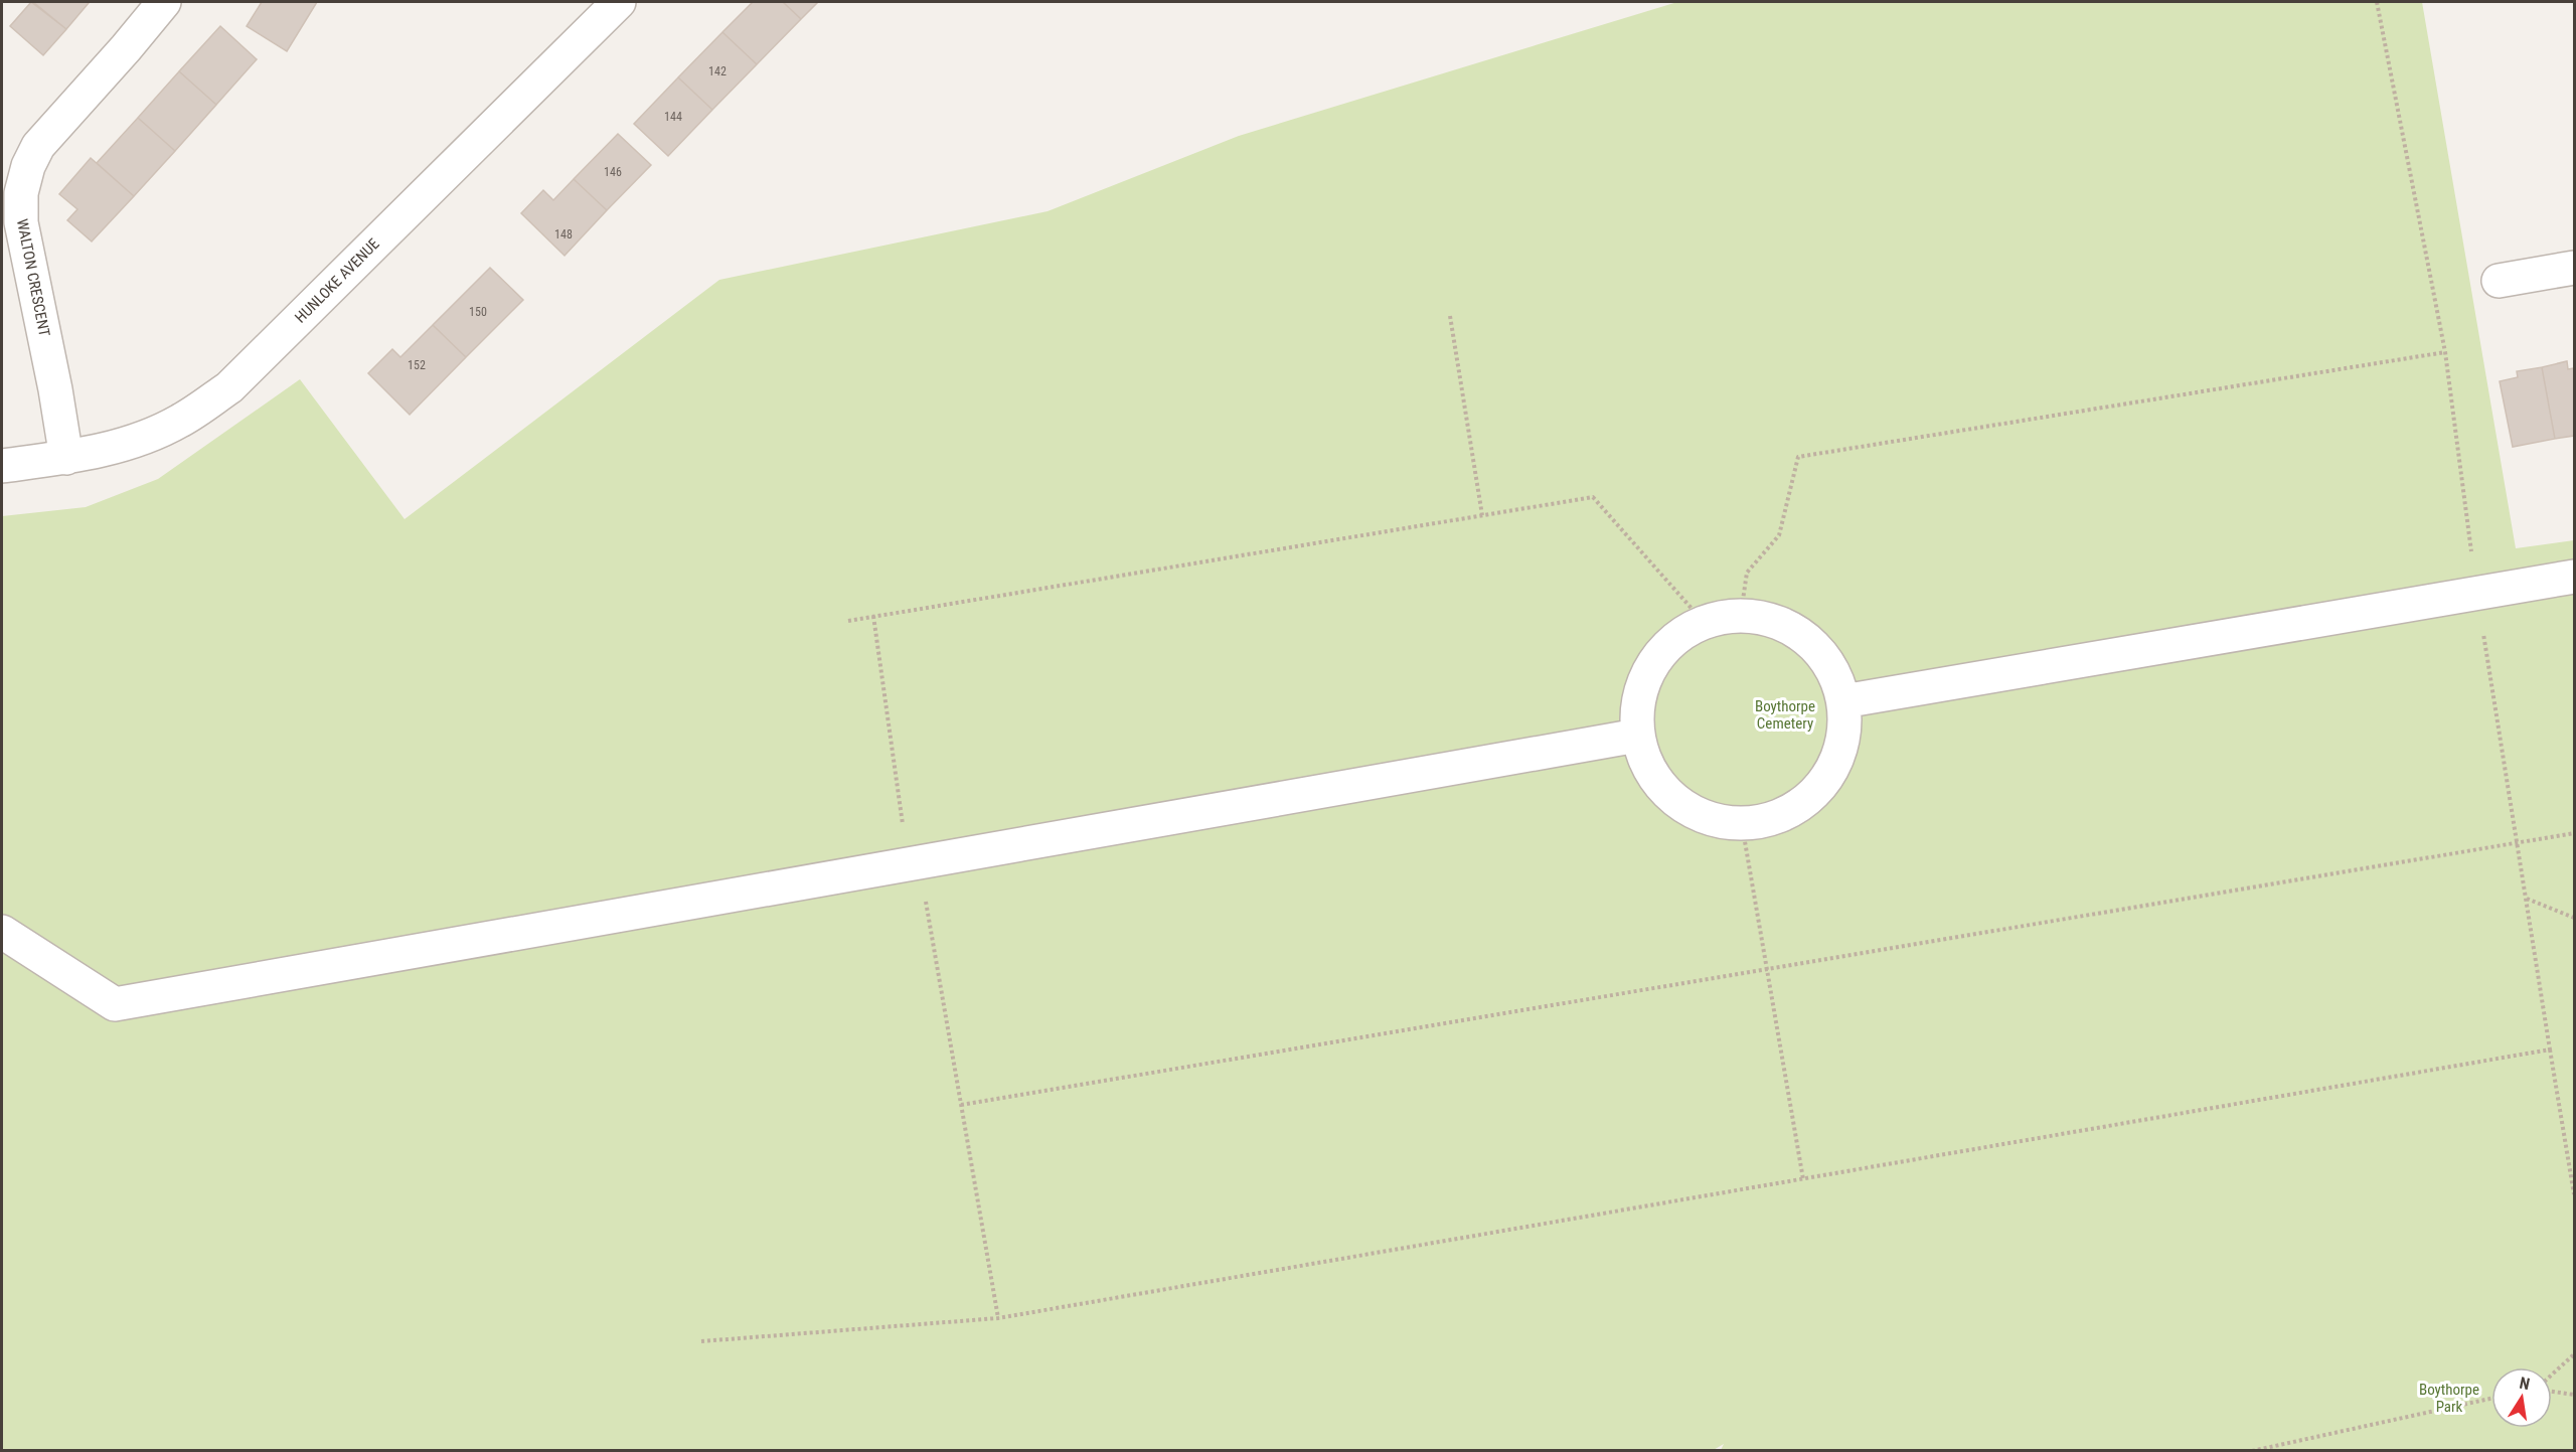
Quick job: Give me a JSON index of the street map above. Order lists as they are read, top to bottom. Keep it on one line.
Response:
{"streets":{"street":["WALTON CRESCENT","HUNLOKE AVENUE"]},"crossings":[["WALTON CRESCENT","HUNLOKE AVENUE"]],"parks":["Boythorpe Cemetery","Boythorpe Park"],"house_numbers":["142","144","146","148","150","152"],"north":"top"}
